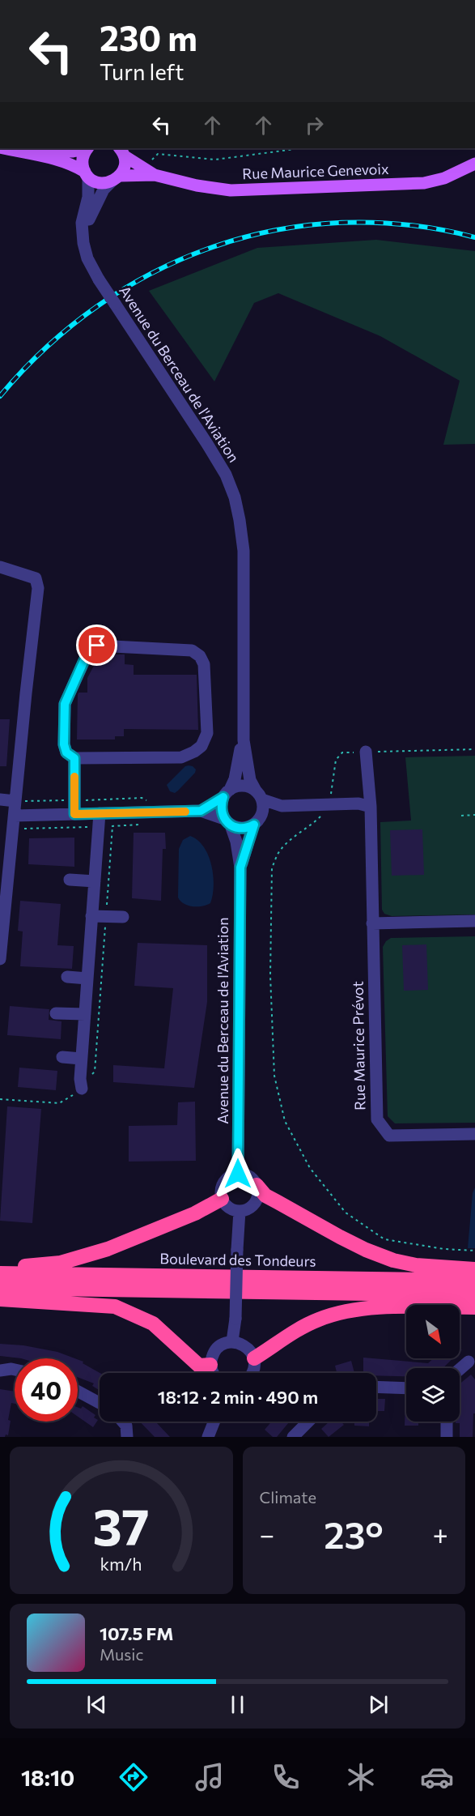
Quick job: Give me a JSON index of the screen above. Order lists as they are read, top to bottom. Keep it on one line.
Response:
{"streets":{"highway":["Boulevard des Tondeurs"],"main road":["Rue Maurice Genevoix"],"street":["Avenue du Berceau de l'Aviation","Rue Maurice Prévot"]},"north":"bottom right","page":{"turn":["230 m","Turn left"],"limit":"40","trip":"18:12 · 2 min · 490 m","tile":"Climate","heat":["−","23°","+"],"song":["107.5 FM","Music"],"tabs":"18:10","gauge":["37","km/h"]}}
